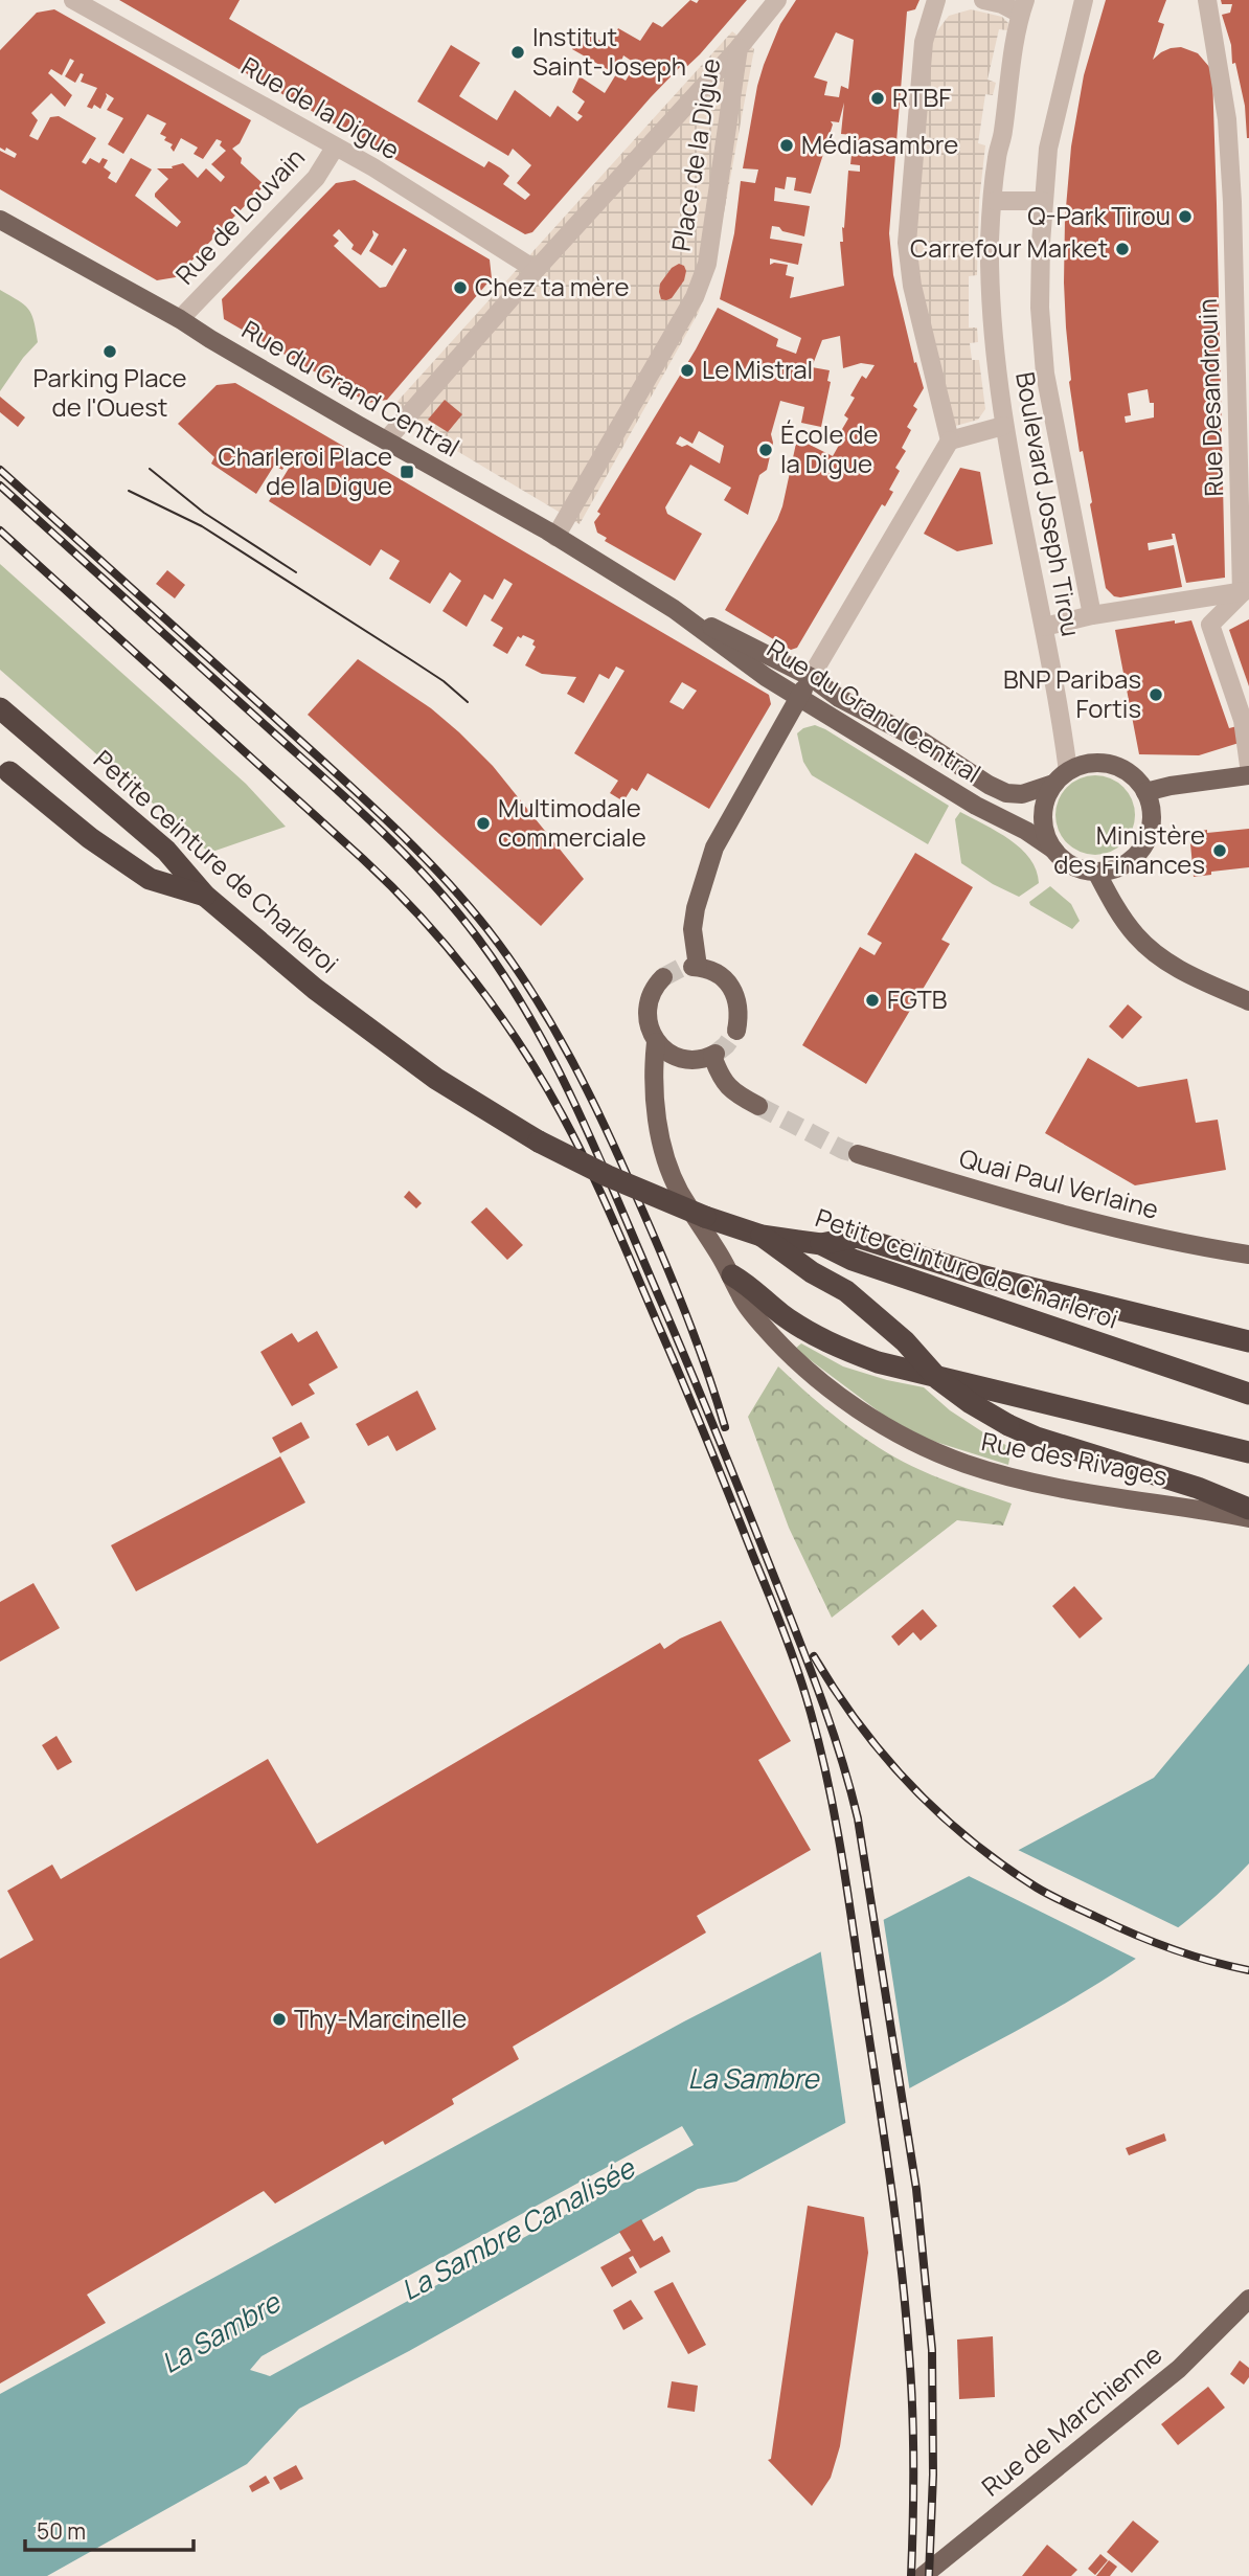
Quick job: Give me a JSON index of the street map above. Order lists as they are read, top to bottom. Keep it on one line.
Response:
{"streets":{"highway":["Petite ceinture de Charleroi"],"main road":["Rue du Grand Central","Quai Paul Verlaine","Rue des Rivages","Rue de Marchienne"],"street":["Rue de la Digue","Place de la Digue","Rue de Louvain","Rue Desandrouin","Boulevard Joseph Tirou"]},"crossings":[["Rue de la Digue","Place de la Digue"],["Rue de la Digue","Rue de Louvain"],["Place de la Digue","Rue du Grand Central"],["Rue de Louvain","Rue du Grand Central"],["Rue du Grand Central","Boulevard Joseph Tirou"]],"water":["La Sambre","La Sambre Canalisée"],"places":{"other":["Institut Saint-Joseph","RTBF","Médiasambre","Q-Park Tirou","Carrefour Market","Chez ta mère","Parking Place de l'Ouest","Le Mistral","École de la Digue","BNP Paribas Fortis","Multimodale commerciale","Ministère des Finances","FGTB","Thy-Marcinelle"],"transit":["Charleroi Place de la Digue"]},"scale_bar":"50 m"}
